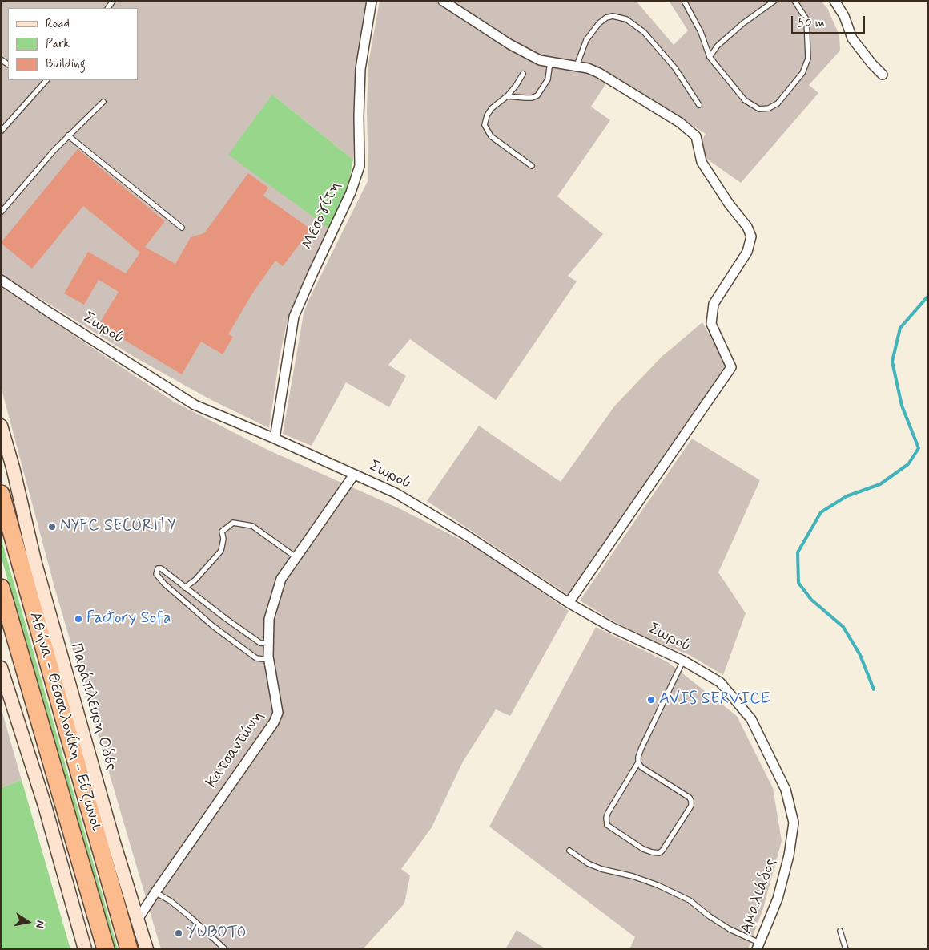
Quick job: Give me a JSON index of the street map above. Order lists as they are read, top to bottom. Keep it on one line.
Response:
{"streets":{"highway":["Αθήνα - Θεσσαλονίκη - Εύζωνοι"],"street":["Μεσογίτη","Σωρού","Παράπλευρη Οδός","Κατσαντώνη","Αμαλιάδος"]},"crossings":[["Μεσογίτη","Σωρού"],["Σωρού","Κατσαντώνη"],["Σωρού","Αμαλιάδος"],["Παράπλευρη Οδός","Κατσαντώνη"]],"places":["NYFC SECURITY","Factory Sofa","AVIS SERVICE","YUBOTO"],"legend":["Road","Park","Building"],"scale_bar":"50 m","north":"right"}
